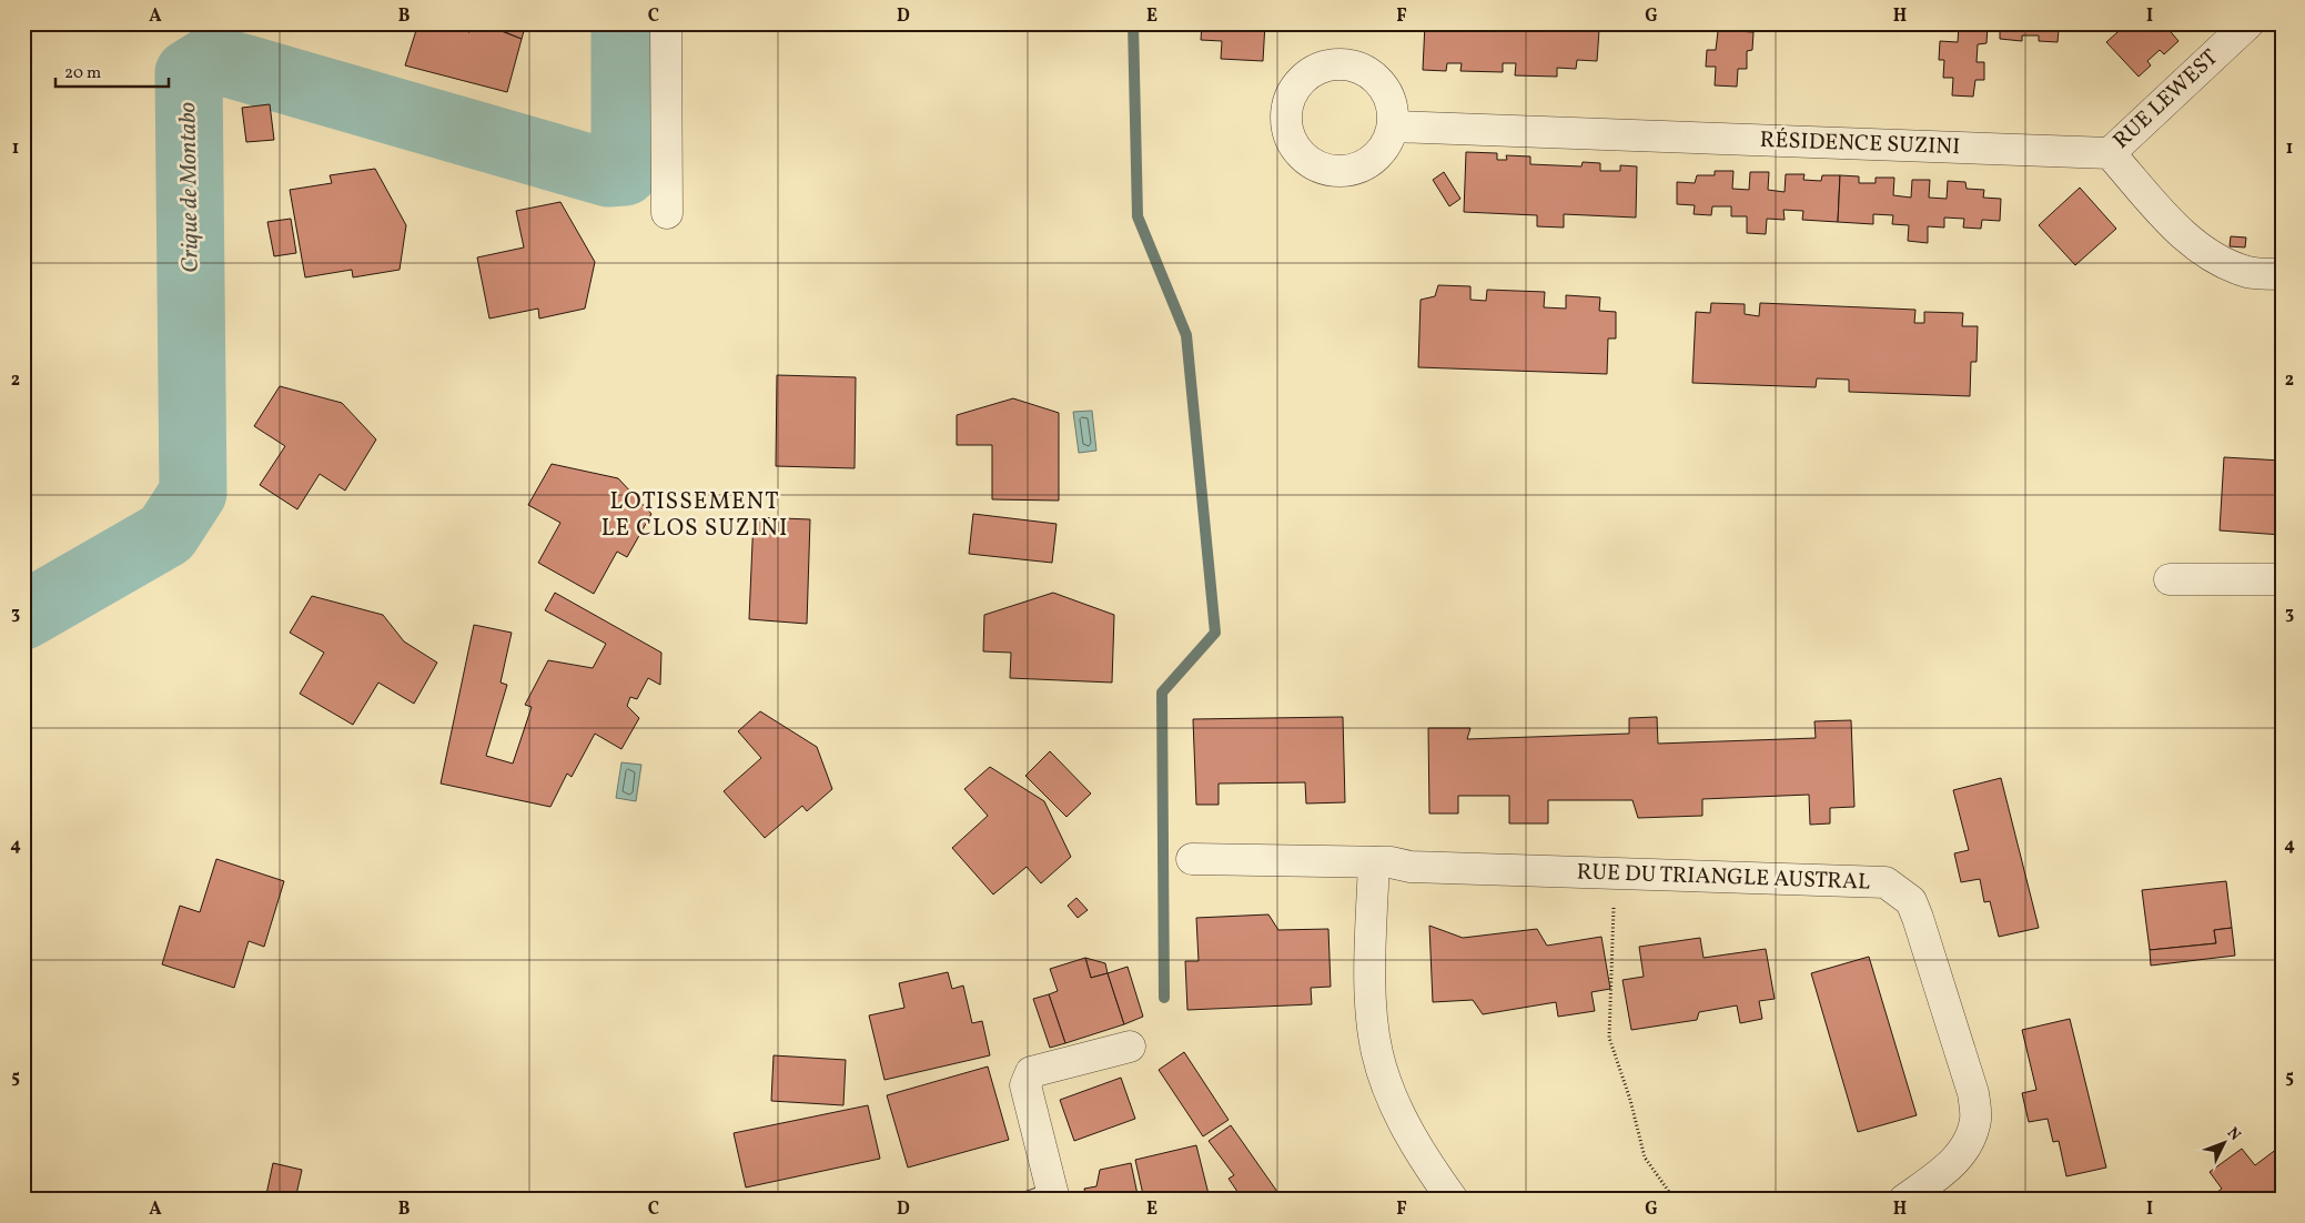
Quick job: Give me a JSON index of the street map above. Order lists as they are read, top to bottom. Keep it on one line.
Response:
{"streets":{"street":["RUE LEWEST","RÉSIDENCE SUZINI","RUE DU TRIANGLE AUSTRAL"]},"crossings":[["RUE LEWEST","RÉSIDENCE SUZINI"]],"districts":["LOTISSEMENT LE CLOS SUZINI"],"water":["Crique de Montabo"],"scale_bar":"20 m","north":"top right","grid":{"columns":["A","B","C","D","E","F","G","H","I"],"rows":["1","2","3","4","5"]}}
